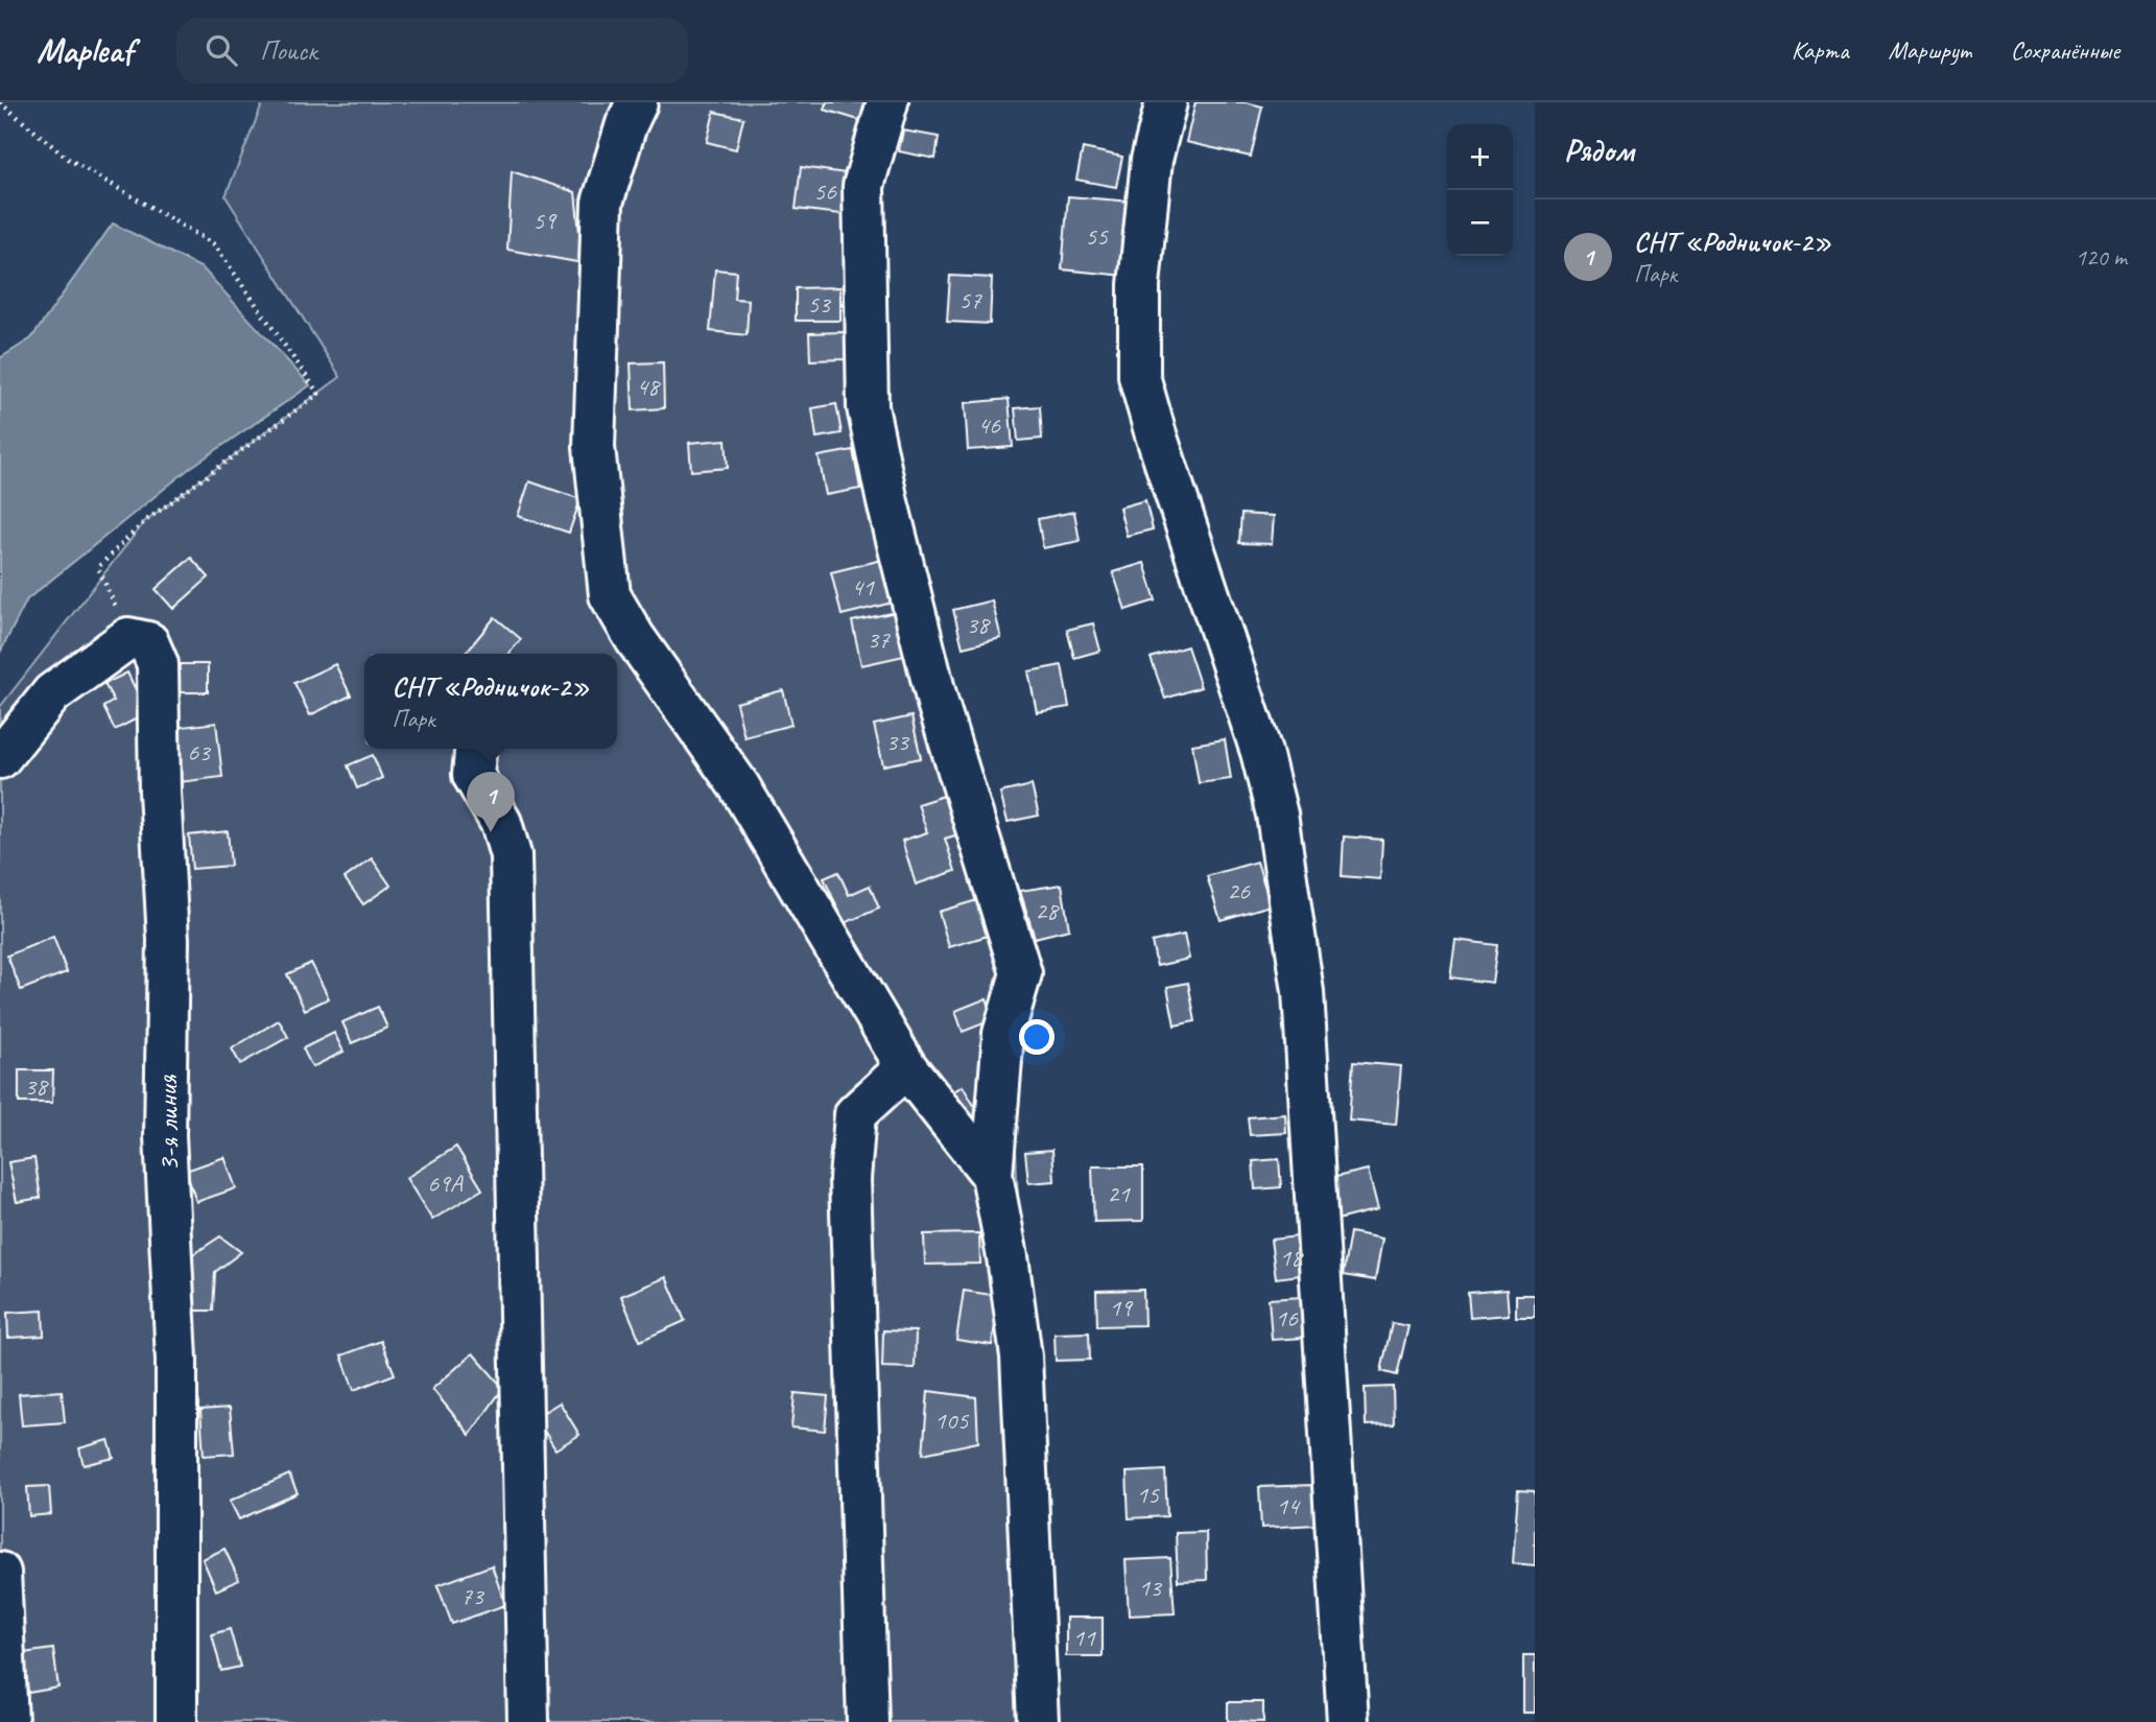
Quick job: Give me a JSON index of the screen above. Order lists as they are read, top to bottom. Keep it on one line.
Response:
{"streets":{"lane":["3-я линия"]},"house_numbers":["56","59","55","57","53","48","46","41","38","37","33","63","26","28","38","69А","21","18","19","16","105","15","14","13","73","11"],"page":{"header":"Mapleaf","search":"Поиск","nav":["Карта","Маршрут","Сохранённые"],"heading":"Рядом","map_buttons":["+","−"],"list":[{"mark":"1","name":"СНТ «Родничок-2»","note":"Парк","value":"120 m"}],"popup":["СНТ «Родничок-2»","Парк"],"pins":"1"}}
